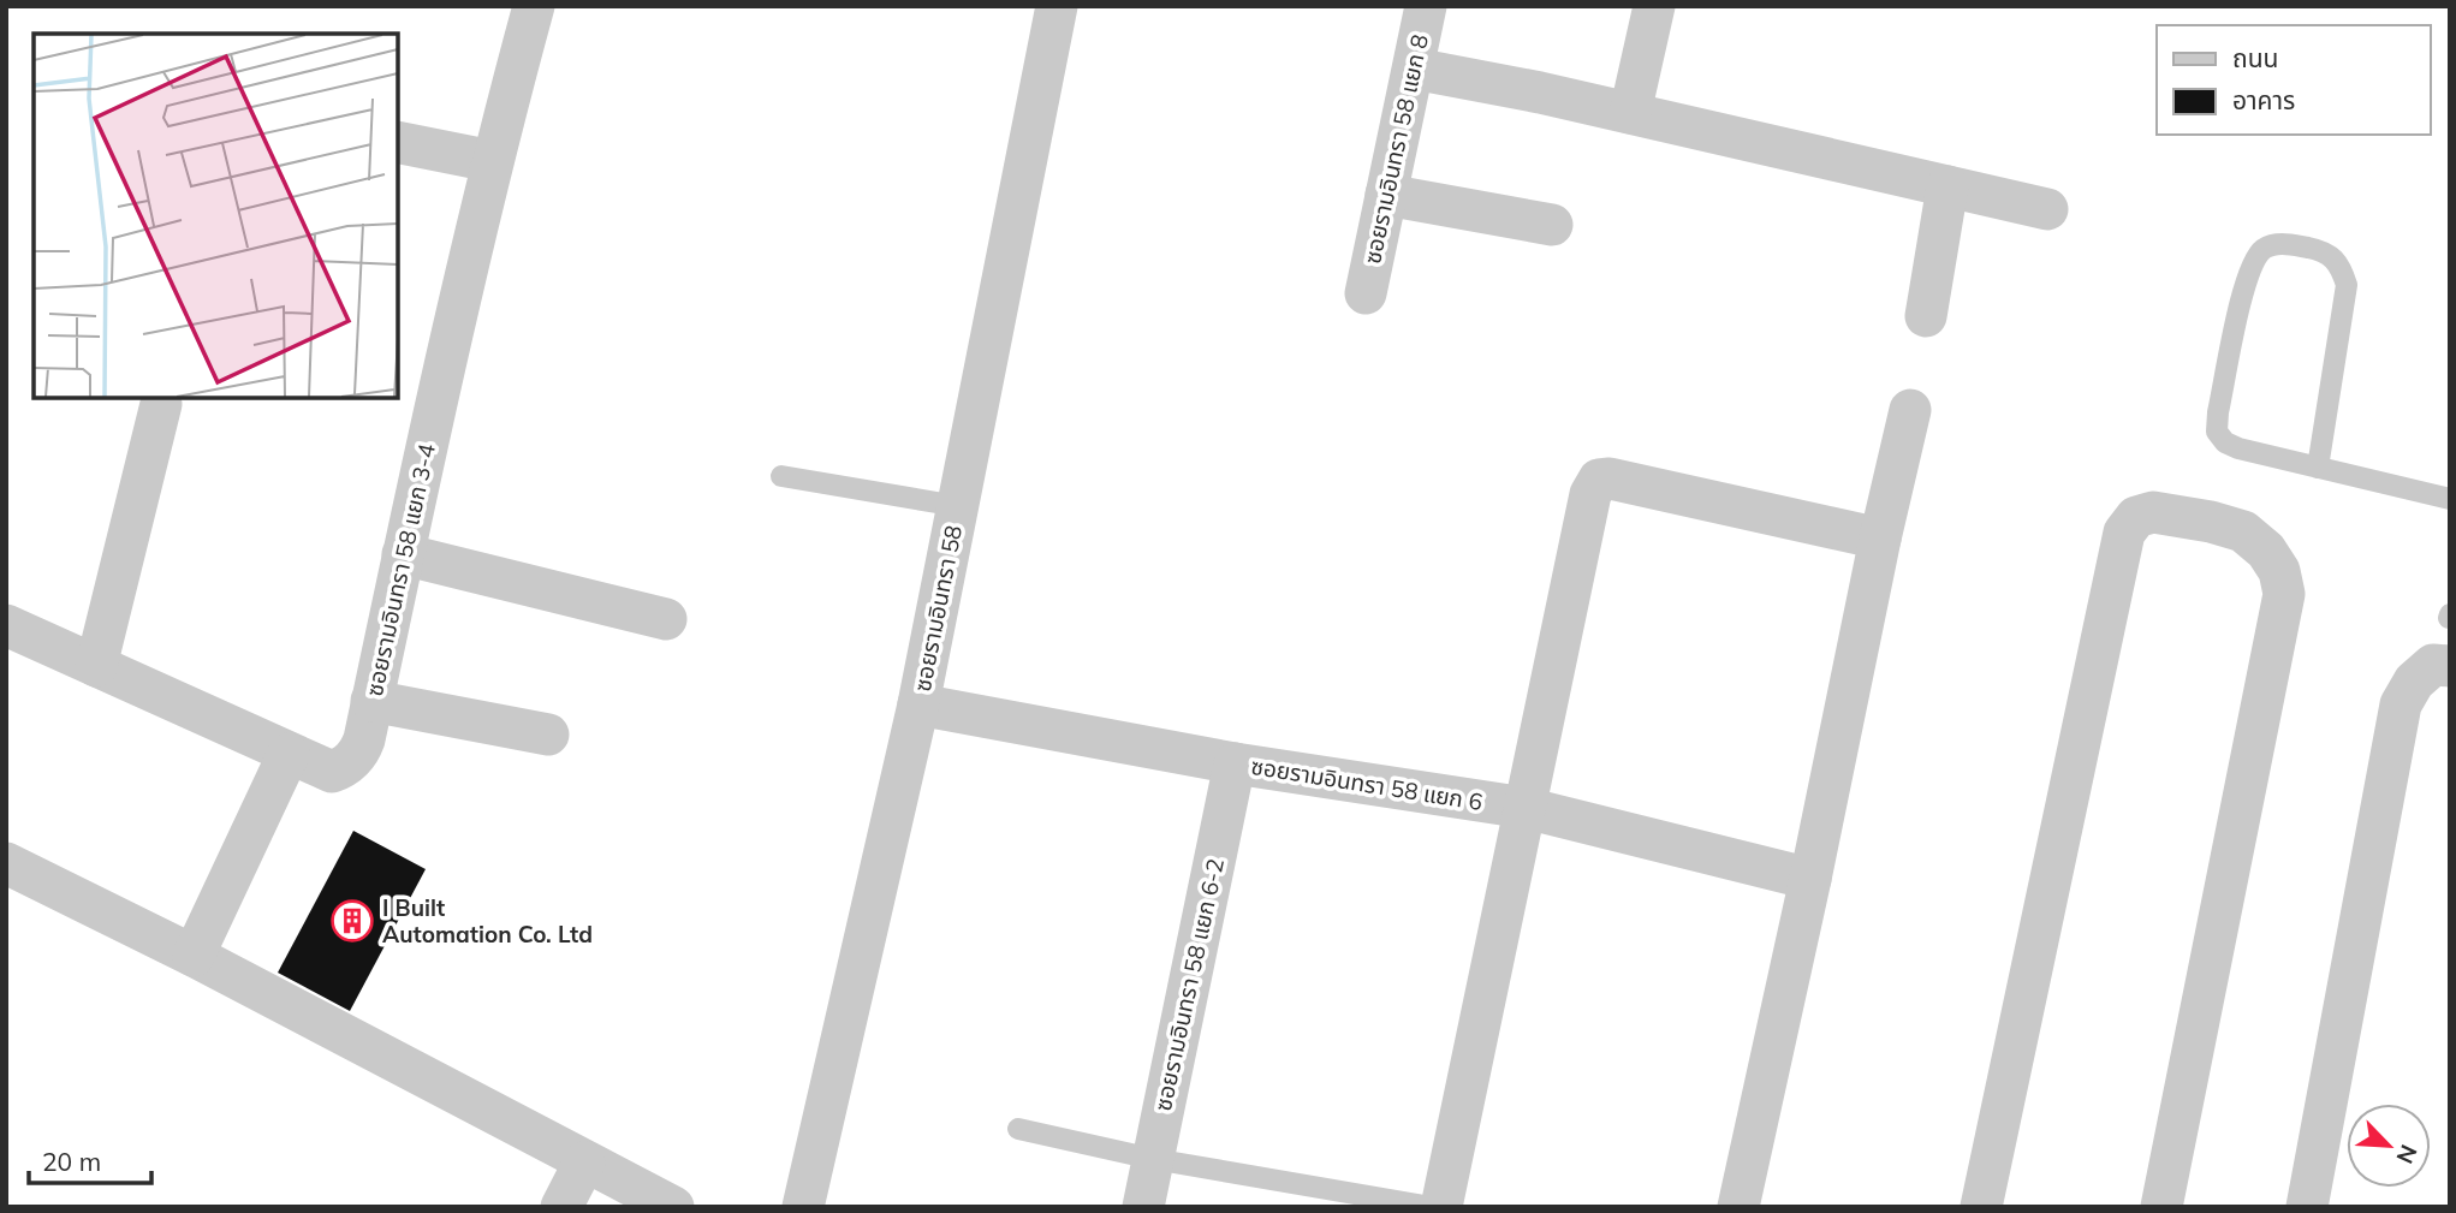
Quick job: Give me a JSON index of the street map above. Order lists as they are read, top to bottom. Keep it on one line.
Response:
{"streets":{"street":["ซอยรามอินทรา 58 แยก 8","ซอยรามอินทรา 58 แยก 3-4","ซอยรามอินทรา 58","ซอยรามอินทรา 58 แยก 6","ซอยรามอินทรา 58 แยก 6-2"]},"crossings":[["ซอยรามอินทรา 58","ซอยรามอินทรา 58 แยก 6"],["ซอยรามอินทรา 58 แยก 6","ซอยรามอินทรา 58 แยก 6-2"]],"places":{"building":["I Built Automation Co. Ltd"]},"legend":["ถนน","อาคาร"],"scale_bar":"20 m","north":"bottom right"}
